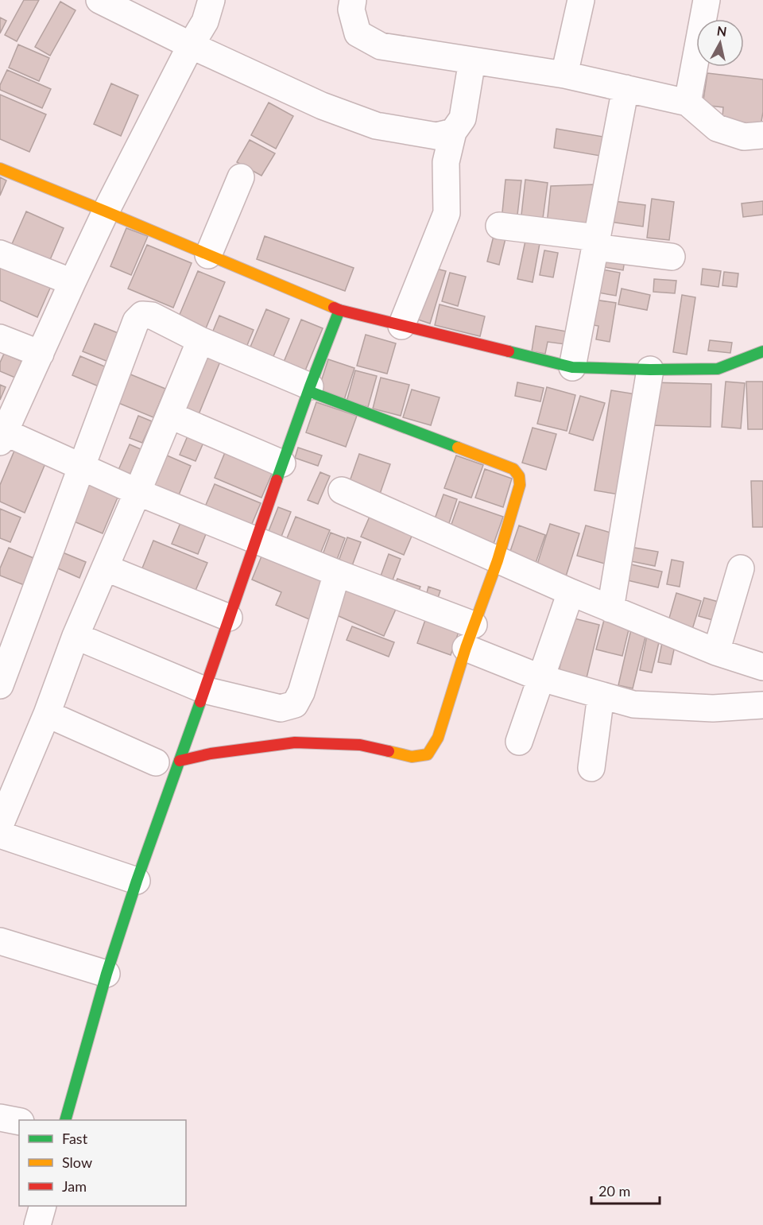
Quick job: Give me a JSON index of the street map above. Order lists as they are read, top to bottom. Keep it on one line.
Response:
{"legend":["Fast","Slow","Jam"],"scale_bar":"20 m","north":"top"}
